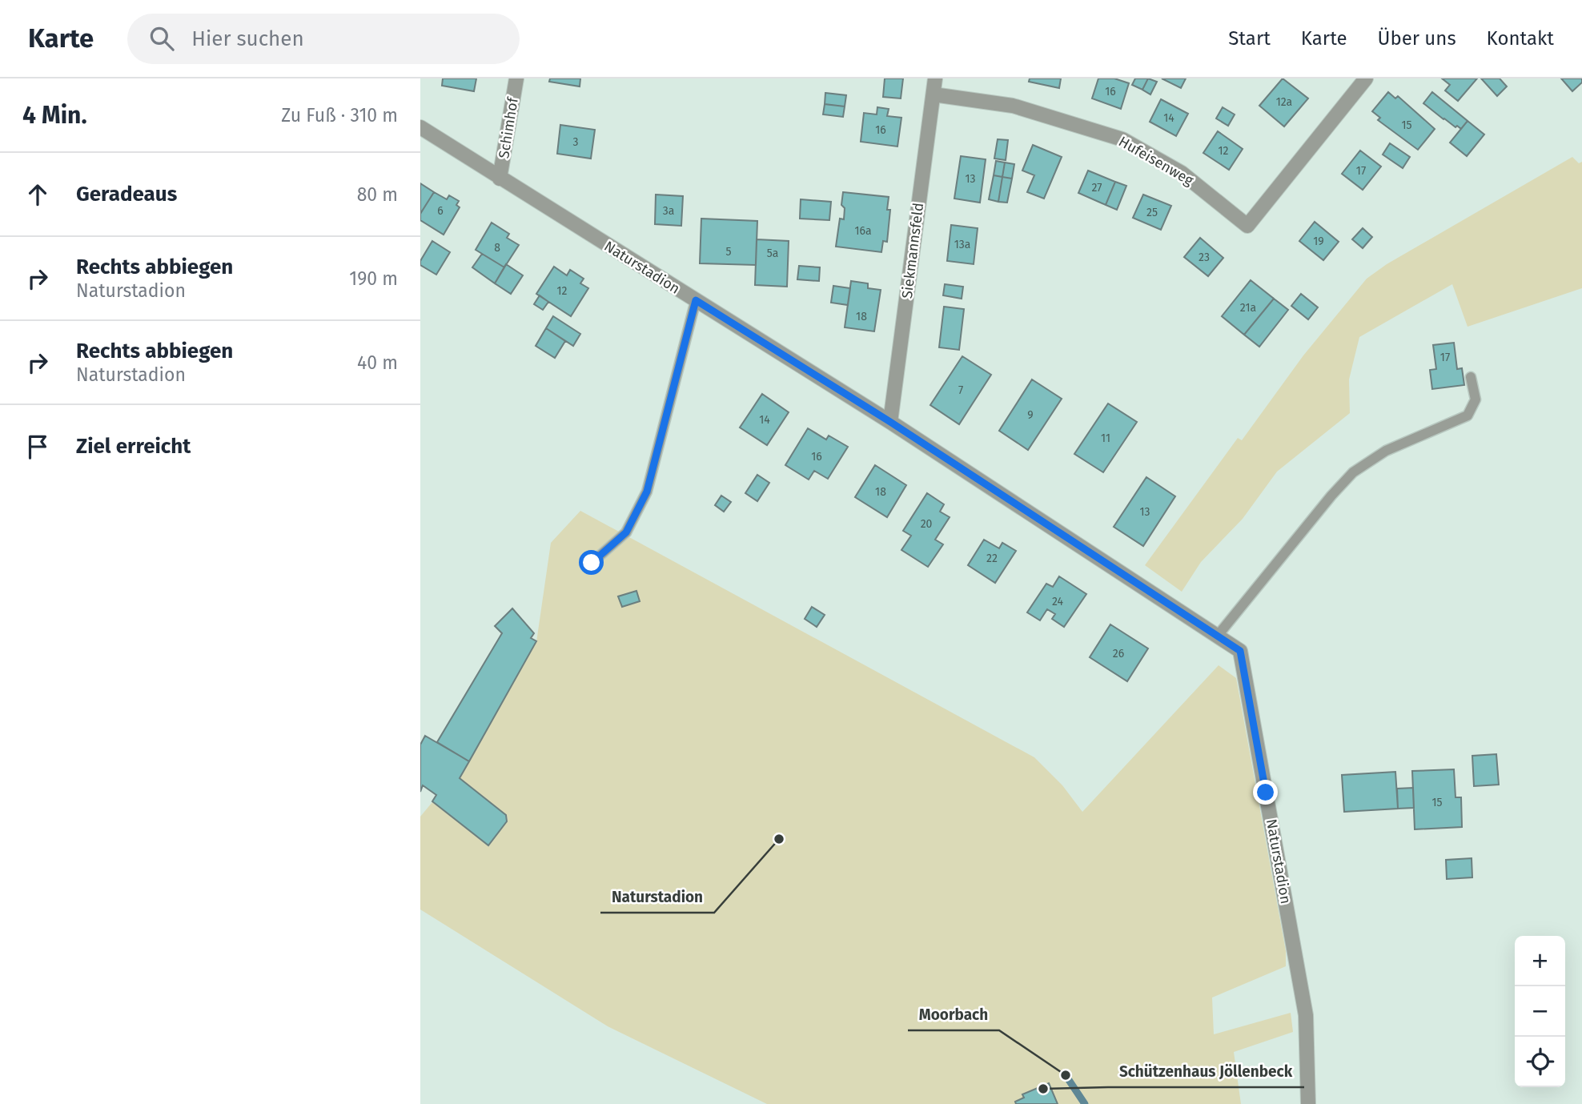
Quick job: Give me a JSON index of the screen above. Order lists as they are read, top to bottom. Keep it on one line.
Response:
{"streets":{"street":["Schimhof","Hufeisenweg","Siekmannsfeld","Naturstadion"]},"crossings":[["Schimhof","Naturstadion"],["Hufeisenweg","Siekmannsfeld"],["Siekmannsfeld","Naturstadion"]],"places":["Naturstadion","Moorbach","Schützenhaus Jöllenbeck"],"house_numbers":["16","12a","14","15","16","3","12","17","13","27","6","3a","25","16a","19","13a","8","5","5a","23","12","21a","18","17","7","9","14","11","16","18","13","20","22","24","26","15"],"page":{"header":"Karte","search":"Hier suchen","nav":["Start","Karte","Über uns","Kontakt"],"heading":["4 Min.","Zu Fuß · 310 m"],"list":[["Geradeaus","80 m"],["Rechts abbiegen","Naturstadion","190 m"],["Rechts abbiegen","Naturstadion","40 m"],"Ziel erreicht"],"map_buttons":["+","−"]}}
